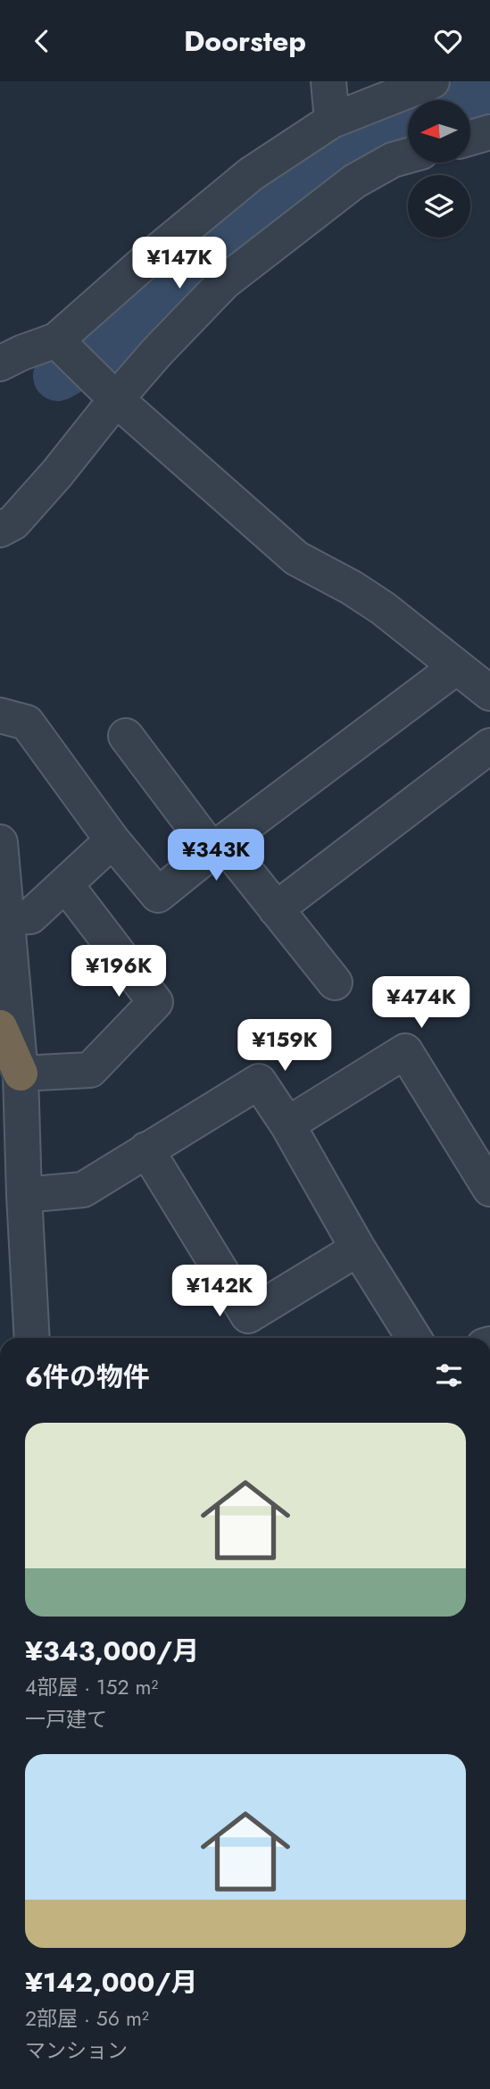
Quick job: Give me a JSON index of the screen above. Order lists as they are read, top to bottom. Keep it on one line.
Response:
{"north":"left","page":{"header":"Doorstep","price":["¥147K","¥343K","¥196K","¥474K","¥159K","¥142K"],"heading":"6件の物件","list":[{"name":"¥343,000/月","note":"4部屋 · 152 m² · 一戸建て"},{"name":"¥142,000/月","note":"2部屋 · 56 m² · マンション"}]}}
